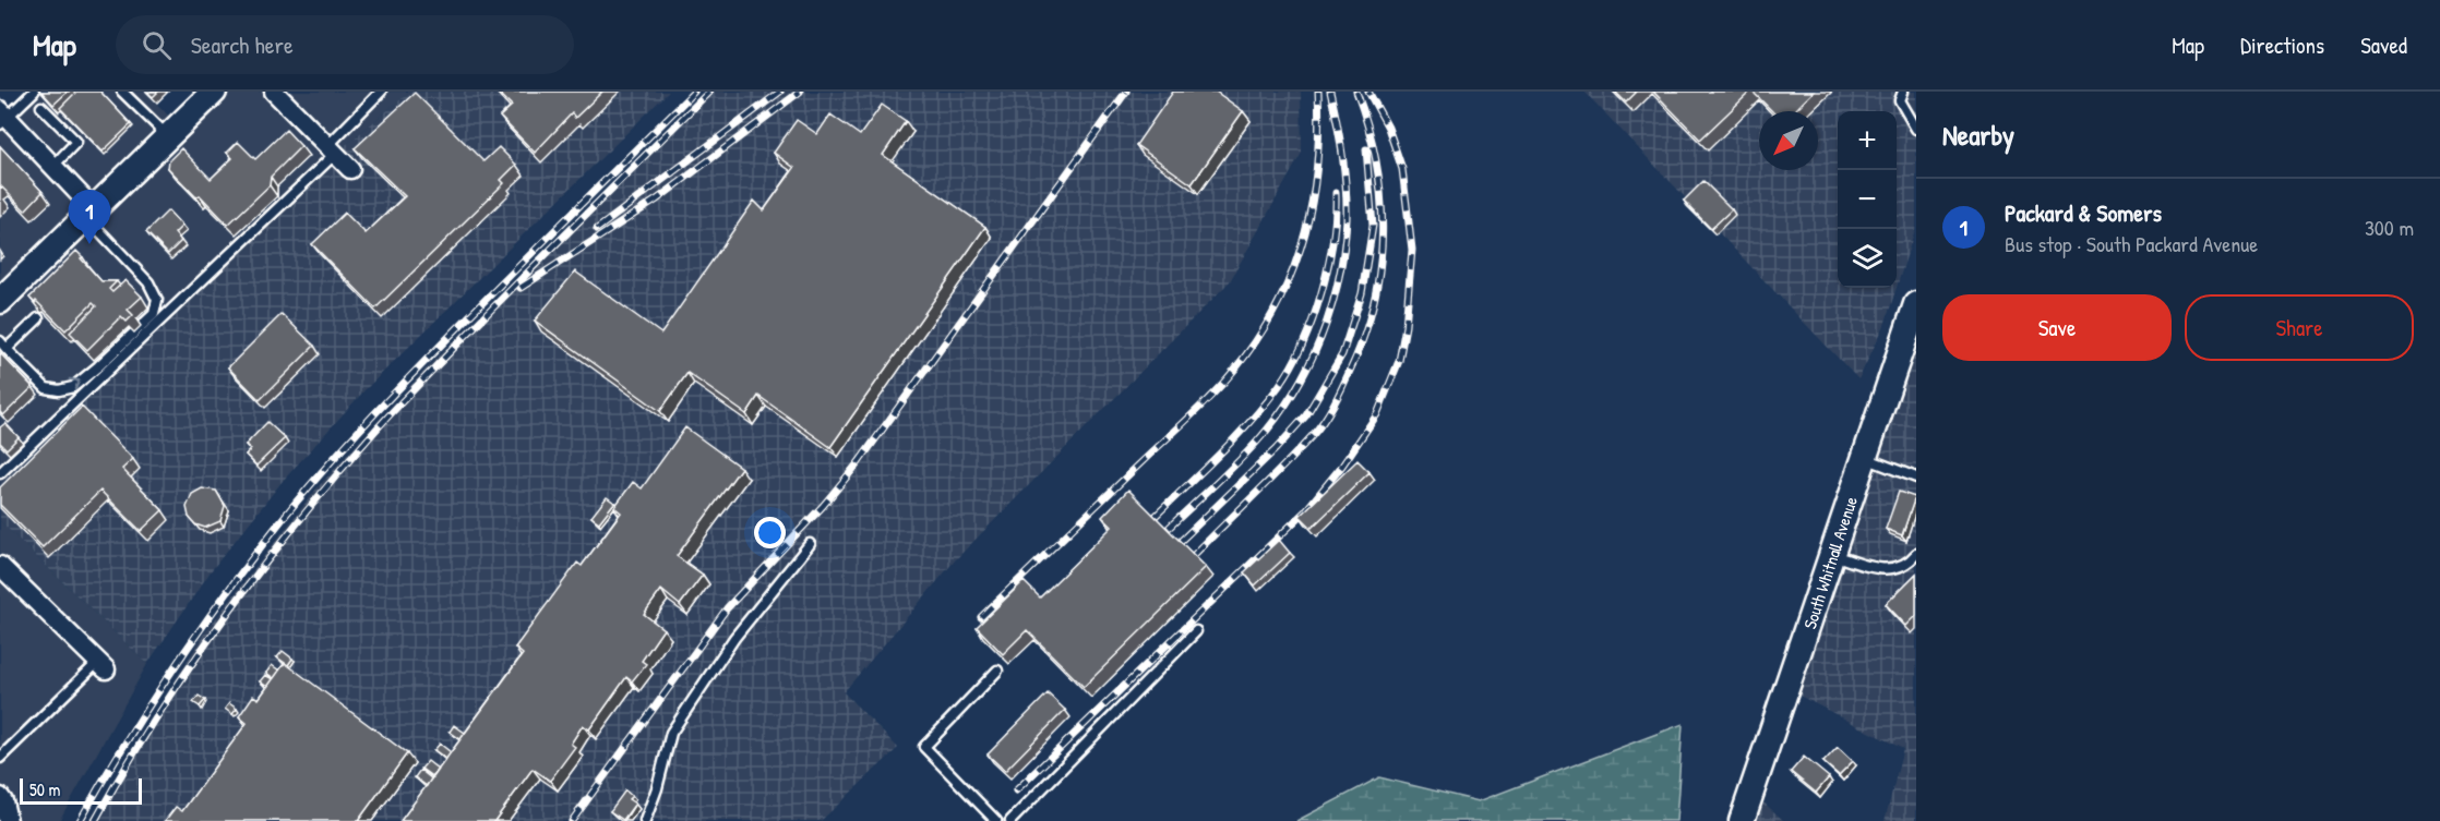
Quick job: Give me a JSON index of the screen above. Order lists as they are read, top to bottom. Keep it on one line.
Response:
{"streets":{"street":["South Whitnall Avenue"]},"scale_bar":"50 m","north":"bottom left","page":{"header":"Map","search":"Search here","nav":["Map","Directions","Saved"],"heading":"Nearby","map_buttons":["+","−"],"list":[{"mark":"1","name":"Packard & Somers","note":"Bus stop · South Packard Avenue","value":"300 m"}],"pins":"1","buttons":["Save","Share"],"scale":"50 m"}}
